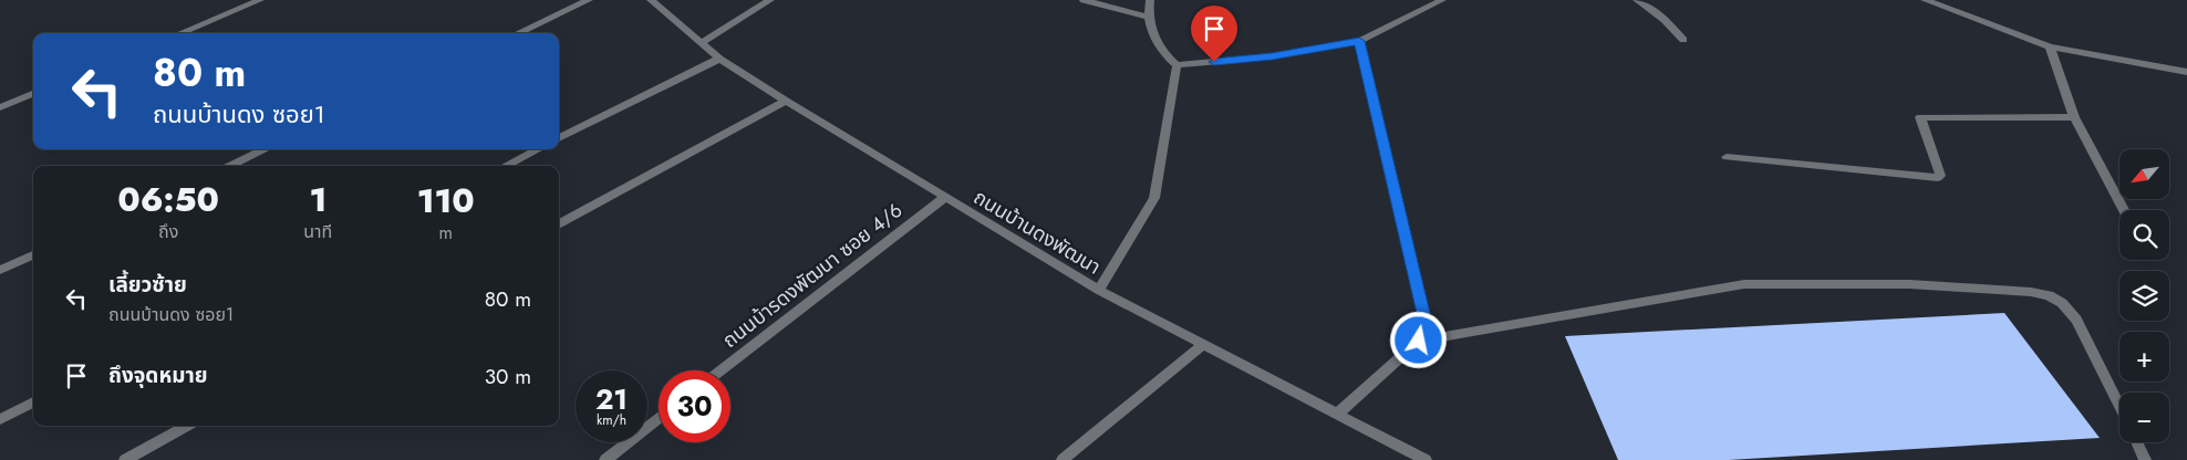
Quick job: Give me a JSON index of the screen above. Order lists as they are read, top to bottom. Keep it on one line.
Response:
{"streets":{"street":["ถนนบ้านดงพัฒนา","ถนนบ้ารดงพัฒนา ซอย 4/6"]},"crossings":[["ถนนบ้านดงพัฒนา","ถนนบ้ารดงพัฒนา ซอย 4/6"]],"north":"bottom left","page":{"turn":["80 m","ถนนบ้านดง ซอย1"],"map_buttons":["+","−"],"eta":["06:50","ถึง","1","นาที","110","m"],"list":[{"name":"เลี้ยวซ้าย","note":"ถนนบ้านดง ซอย1","value":"80 m"},{"name":"ถึงจุดหมาย","value":"30 m"}],"speed":"21 km/h","limit":"30"}}
